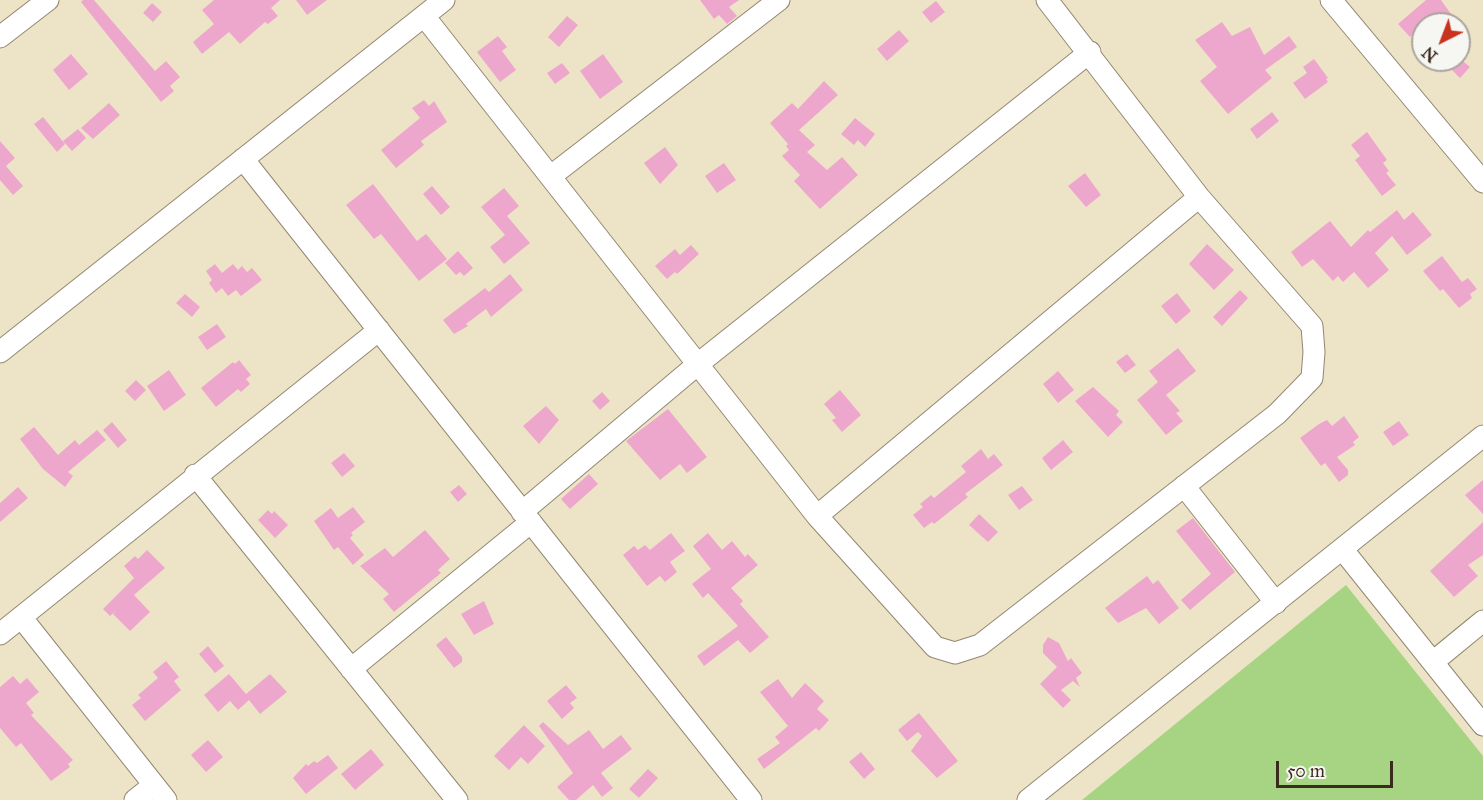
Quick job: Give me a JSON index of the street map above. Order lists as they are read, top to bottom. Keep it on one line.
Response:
{"scale_bar":"50 m","north":"bottom left"}
